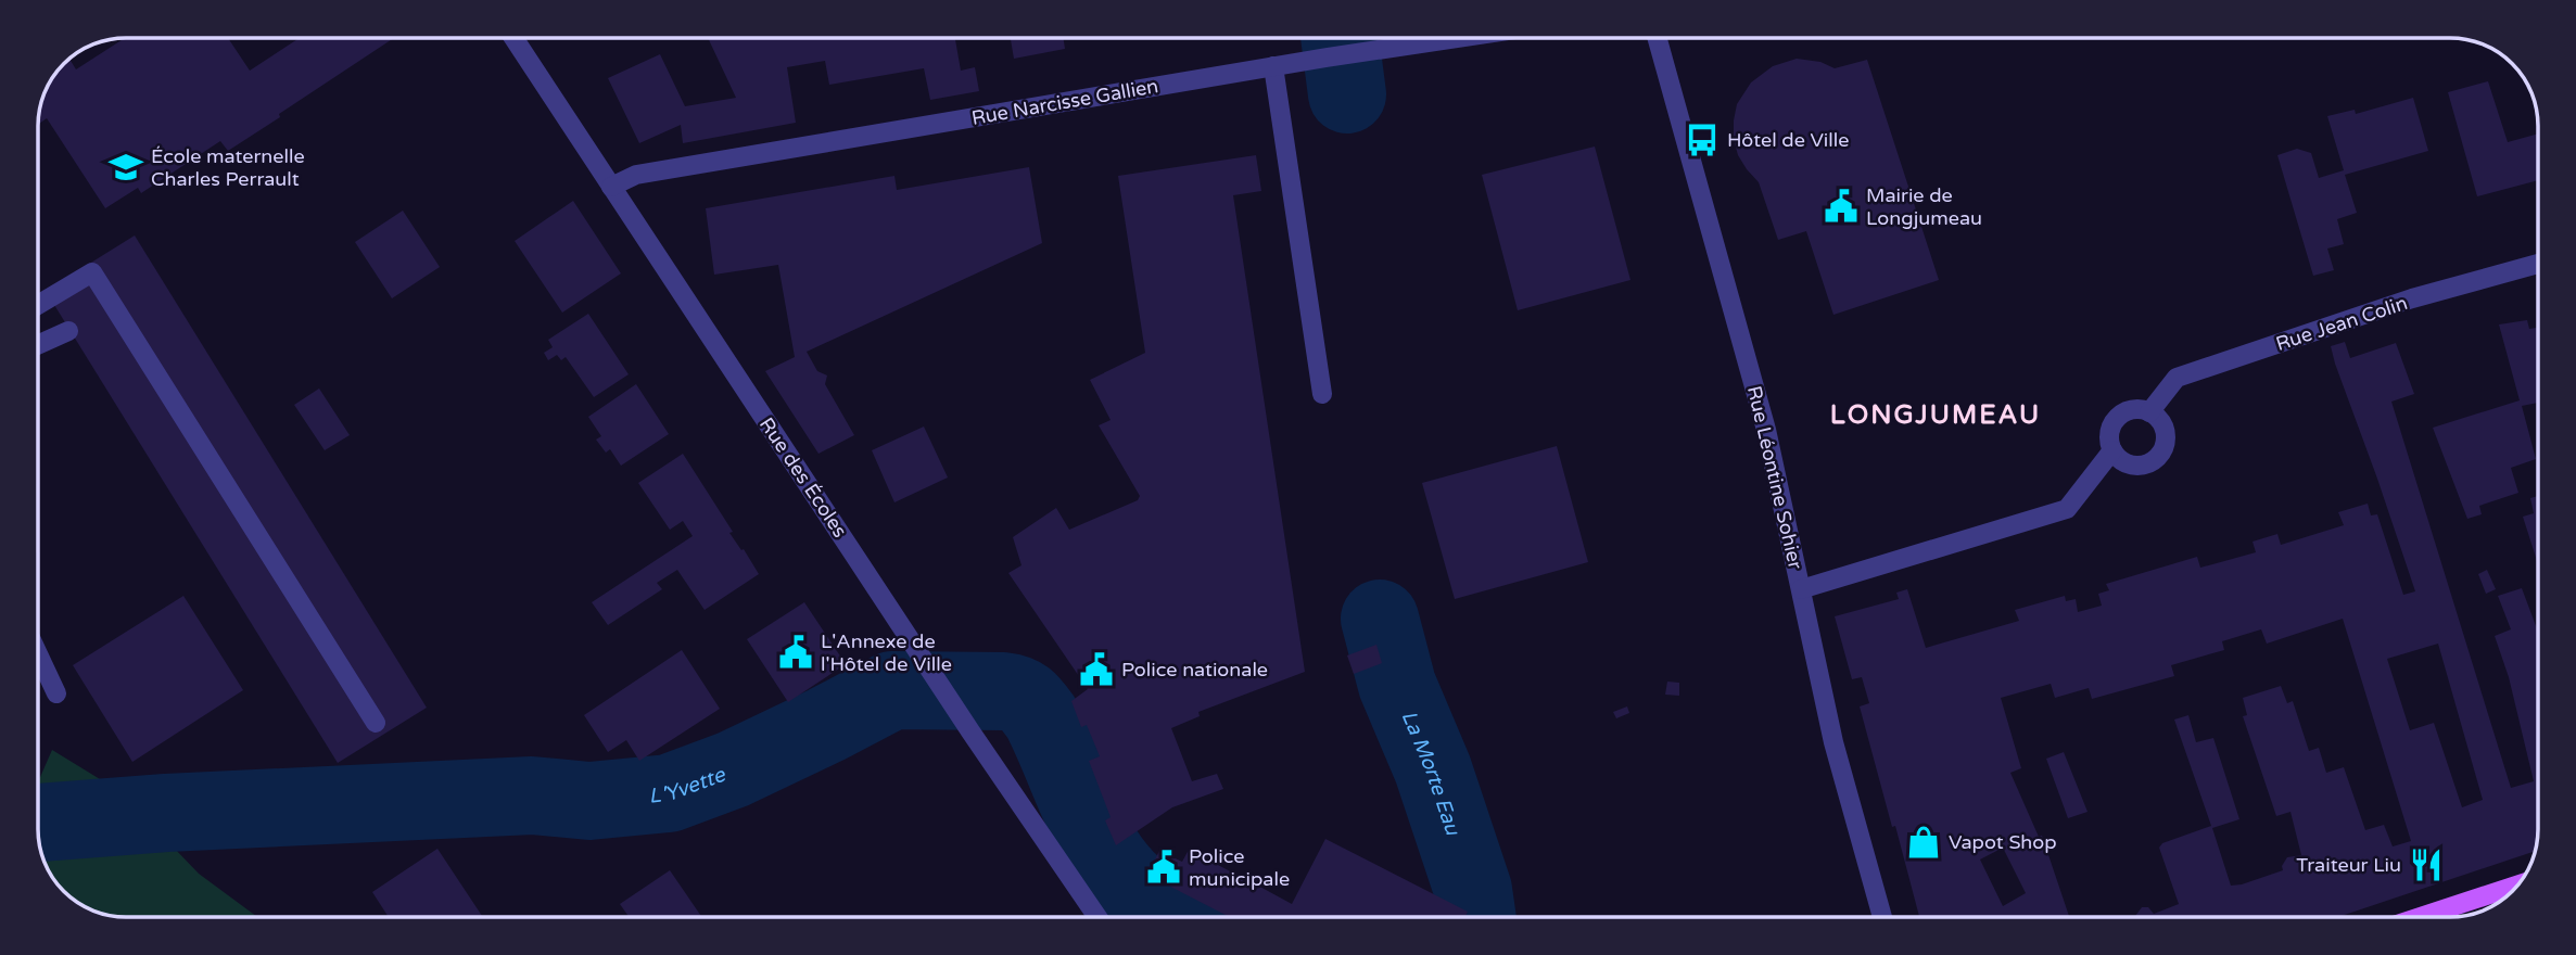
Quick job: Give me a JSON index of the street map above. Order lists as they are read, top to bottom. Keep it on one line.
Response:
{"streets":{"street":["Rue Narcisse Gallien","Rue Jean Colin","Rue des Écoles","Rue Léontine Sohier"]},"crossings":[["Rue Narcisse Gallien","Rue des Écoles"]],"districts":["LONGJUMEAU"],"water":["La Morte Eau","L'Yvette"],"places":{"bus stop":["Hôtel de Ville"],"school or university":["École maternelle Charles Perrault"],"public building":["Mairie de Longjumeau","L'Annexe de l'Hôtel de Ville","Police nationale","Police municipale"],"shop":["Vapot Shop"],"restaurant":["Traiteur Liu"]}}
